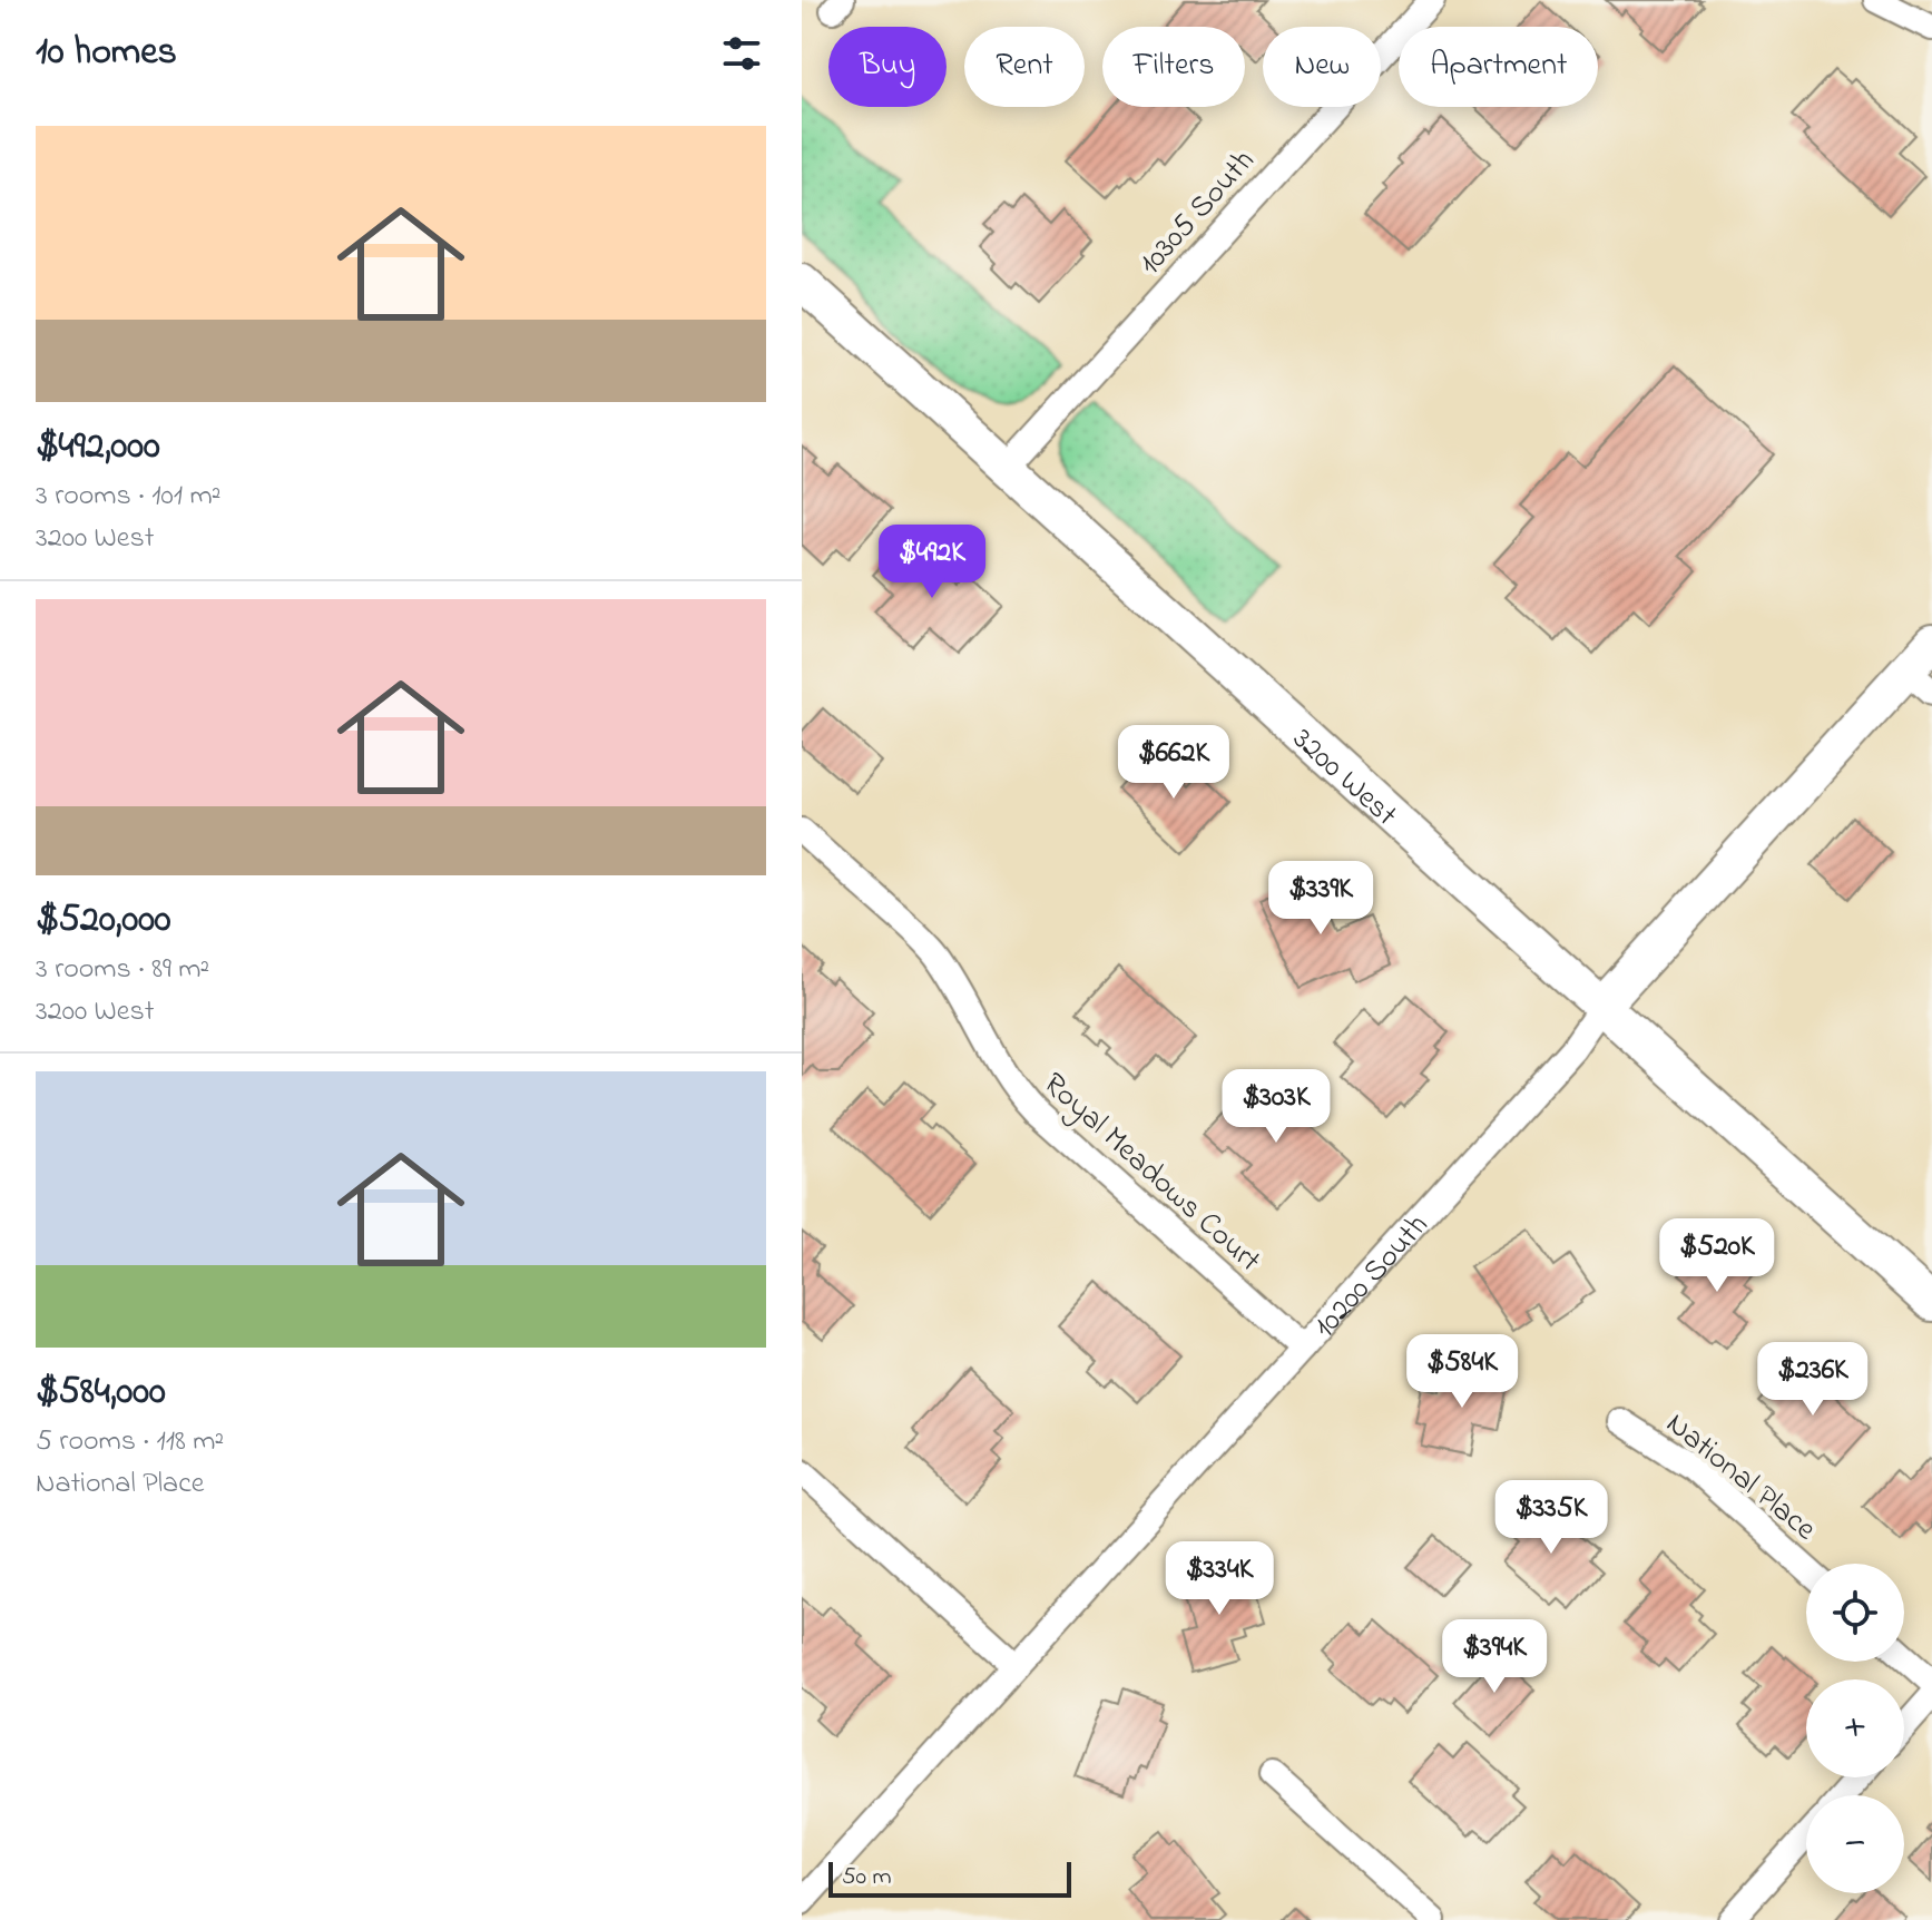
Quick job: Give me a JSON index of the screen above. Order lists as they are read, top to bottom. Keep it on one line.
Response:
{"streets":{"street":["10305 South","3200 West","Royal Meadows Court","10200 South","National Place"]},"crossings":[["10305 South","3200 West"],["3200 West","10200 South"],["Royal Meadows Court","10200 South"]],"scale_bar":"50 m","page":{"heading":"10 homes","chip":["Buy","Rent","Filters","New","Apartment"],"list":[{"name":"$492,000","note":"3 rooms · 101 m² · 3200 West"},{"name":"$520,000","note":"3 rooms · 89 m² · 3200 West"},{"name":"$584,000","note":"5 rooms · 118 m² · National Place"}],"price":["$492K","$662K","$339K","$303K","$520K","$584K","$236K","$335K","$334K","$394K"],"map_buttons":["+","−"],"scale":"50 m"}}
